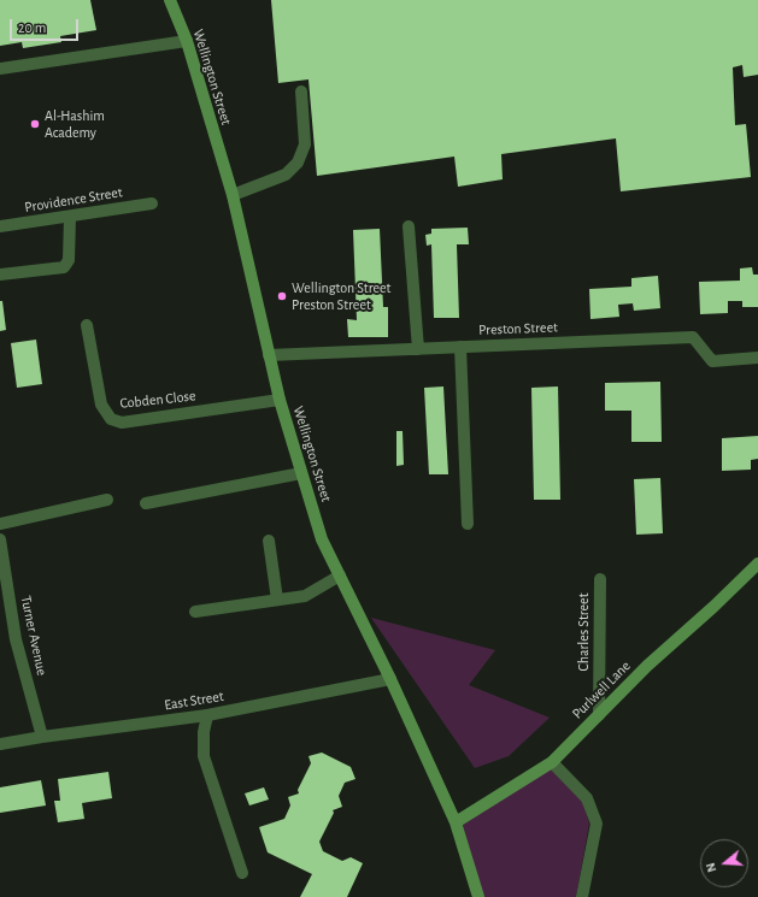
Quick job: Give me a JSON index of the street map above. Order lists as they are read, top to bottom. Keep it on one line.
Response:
{"streets":{"street":["Wellington Street","Providence Street","Preston Street","Cobden Close","Charles Street","Turner Avenue","Purlwell Lane","East Street"]},"crossings":[["Wellington Street","Preston Street"],["Wellington Street","Cobden Close"],["Wellington Street","Purlwell Lane"],["Wellington Street","East Street"],["Charles Street","Purlwell Lane"],["Turner Avenue","East Street"]],"places":["Al-Hashim Academy","Wellington Street Preston Street"],"scale_bar":"20 m","north":"left"}
